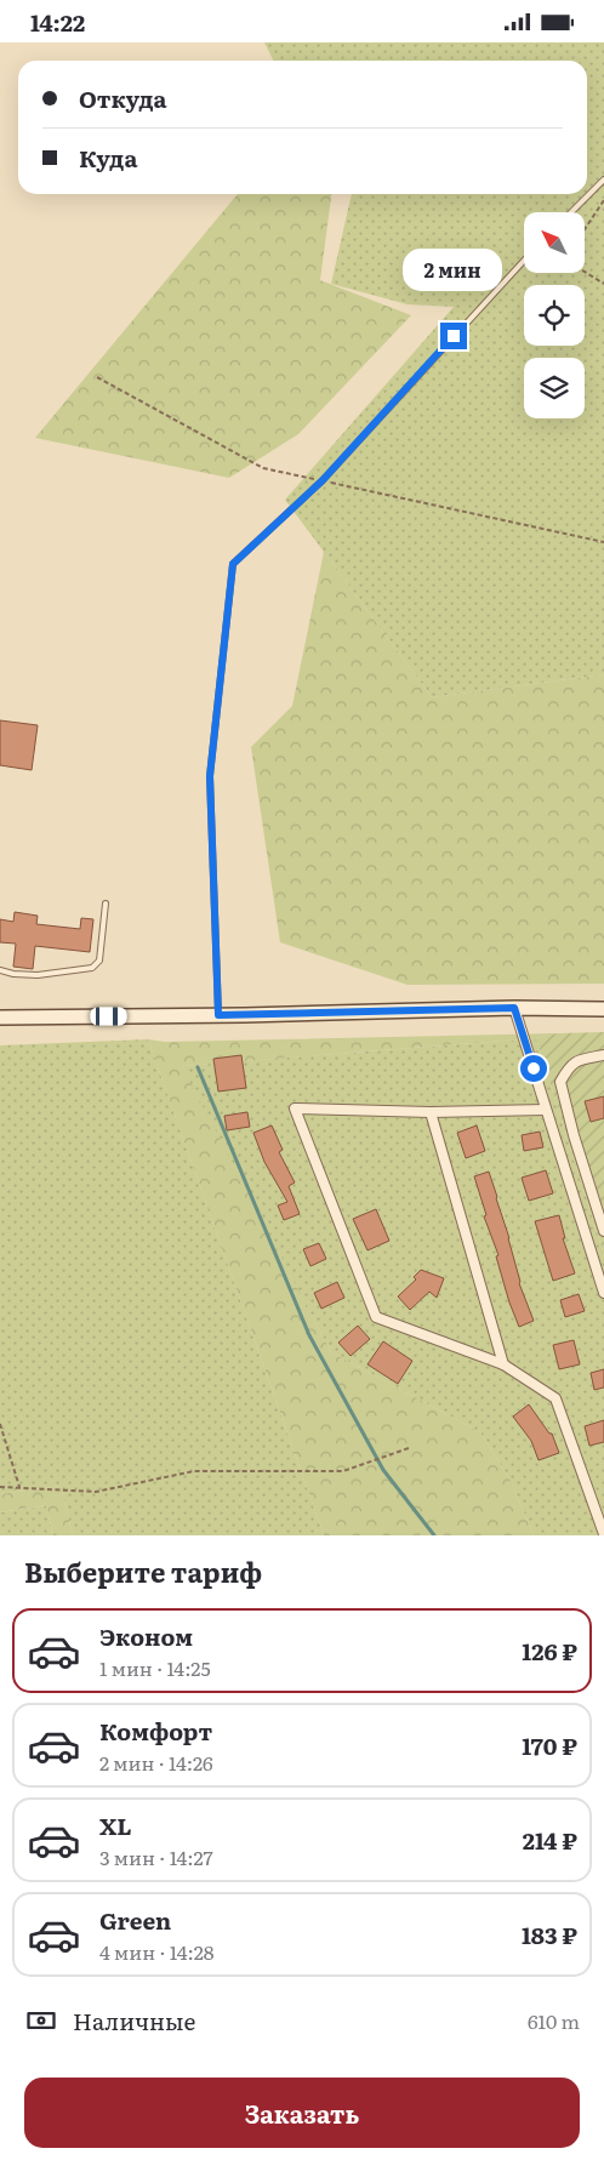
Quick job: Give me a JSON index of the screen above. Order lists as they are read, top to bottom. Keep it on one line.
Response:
{"north":"top left","page":{"status":"14:22","banner":["Откуда","Куда"],"bubble":"2 мин","heading":"Выберите тариф","list":[{"name":"Эконом","note":"1 мин · 14:25","value":"126 ₽"},{"name":"Комфорт","note":"2 мин · 14:26","value":"170 ₽"},{"name":"XL","note":"3 мин · 14:27","value":"214 ₽"},{"name":"Green","note":"4 мин · 14:28","value":"183 ₽"}],"pay":["Наличные","610 m"],"buttons":"Заказать"}}
